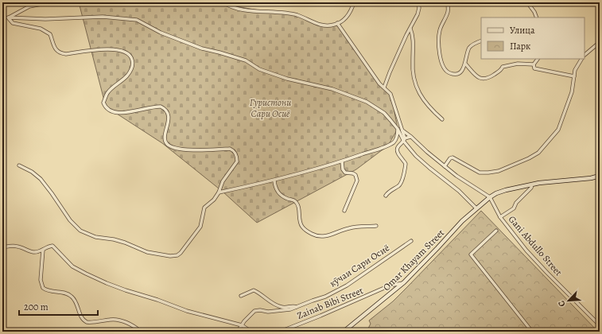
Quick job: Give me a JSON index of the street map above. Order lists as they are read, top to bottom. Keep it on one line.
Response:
{"streets":{"main road":["Omar Khayam Street"],"street":["Gani Abdullo Street","кӯчаи Сари Осиё","Zainab Bibi Street"]},"crossings":[["Gani Abdullo Street","Omar Khayam Street"],["Omar Khayam Street","Zainab Bibi Street"]],"parks":["Гуристони Сари Осиё"],"legend":["Улица","Парк"],"scale_bar":"200 m","north":"bottom left"}
